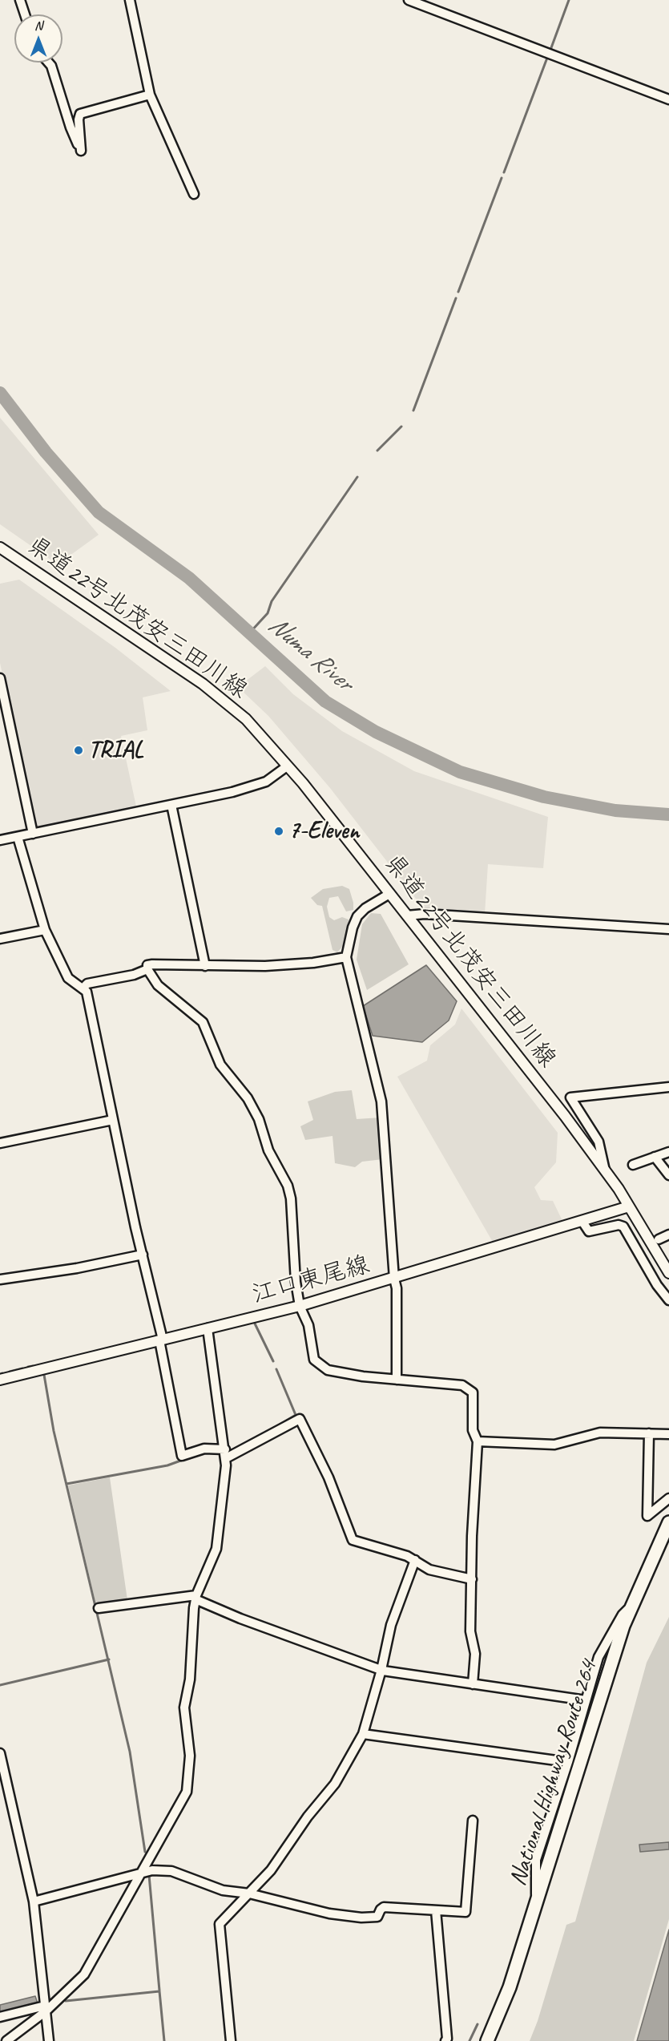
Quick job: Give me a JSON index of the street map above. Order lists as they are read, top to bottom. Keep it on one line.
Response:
{"streets":{"highway":["National Highway Route 264"],"main road":["県道22号北茂安三田川線","江口東尾線"]},"crossings":[["県道22号北茂安三田川線","江口東尾線"]],"water":["Numa River"],"places":["TRIAL","7-Eleven"],"north":"top"}
